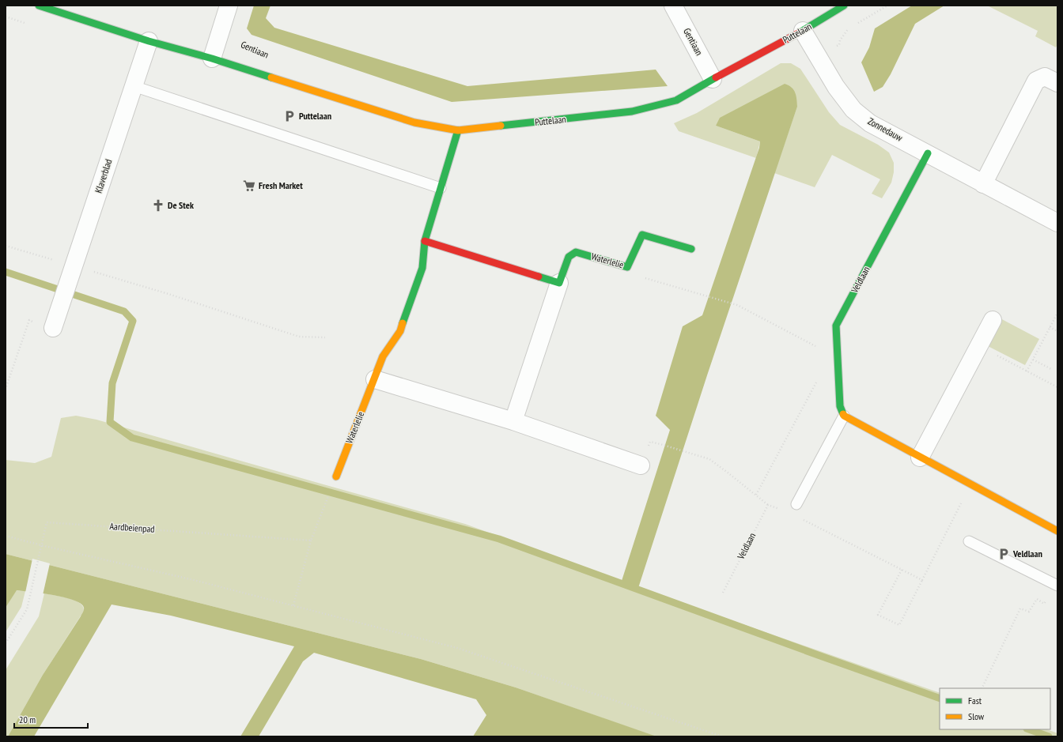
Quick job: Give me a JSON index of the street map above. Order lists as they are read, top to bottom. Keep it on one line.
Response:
{"streets":{"street":["Puttelaan","Gentiaan","Zonnedauw","Klaverblad","Waterlelie","Veldlaan"],"path":["Aardbeienpad"]},"crossings":[["Puttelaan","Gentiaan"],["Puttelaan","Zonnedauw"],["Puttelaan","Waterlelie"],["Zonnedauw","Veldlaan"]],"places":{"parking":["Puttelaan","Veldlaan"],"supermarket":["Fresh Market"],"church":["De Stek"]},"legend":["Fast","Slow"],"scale_bar":"20 m"}
